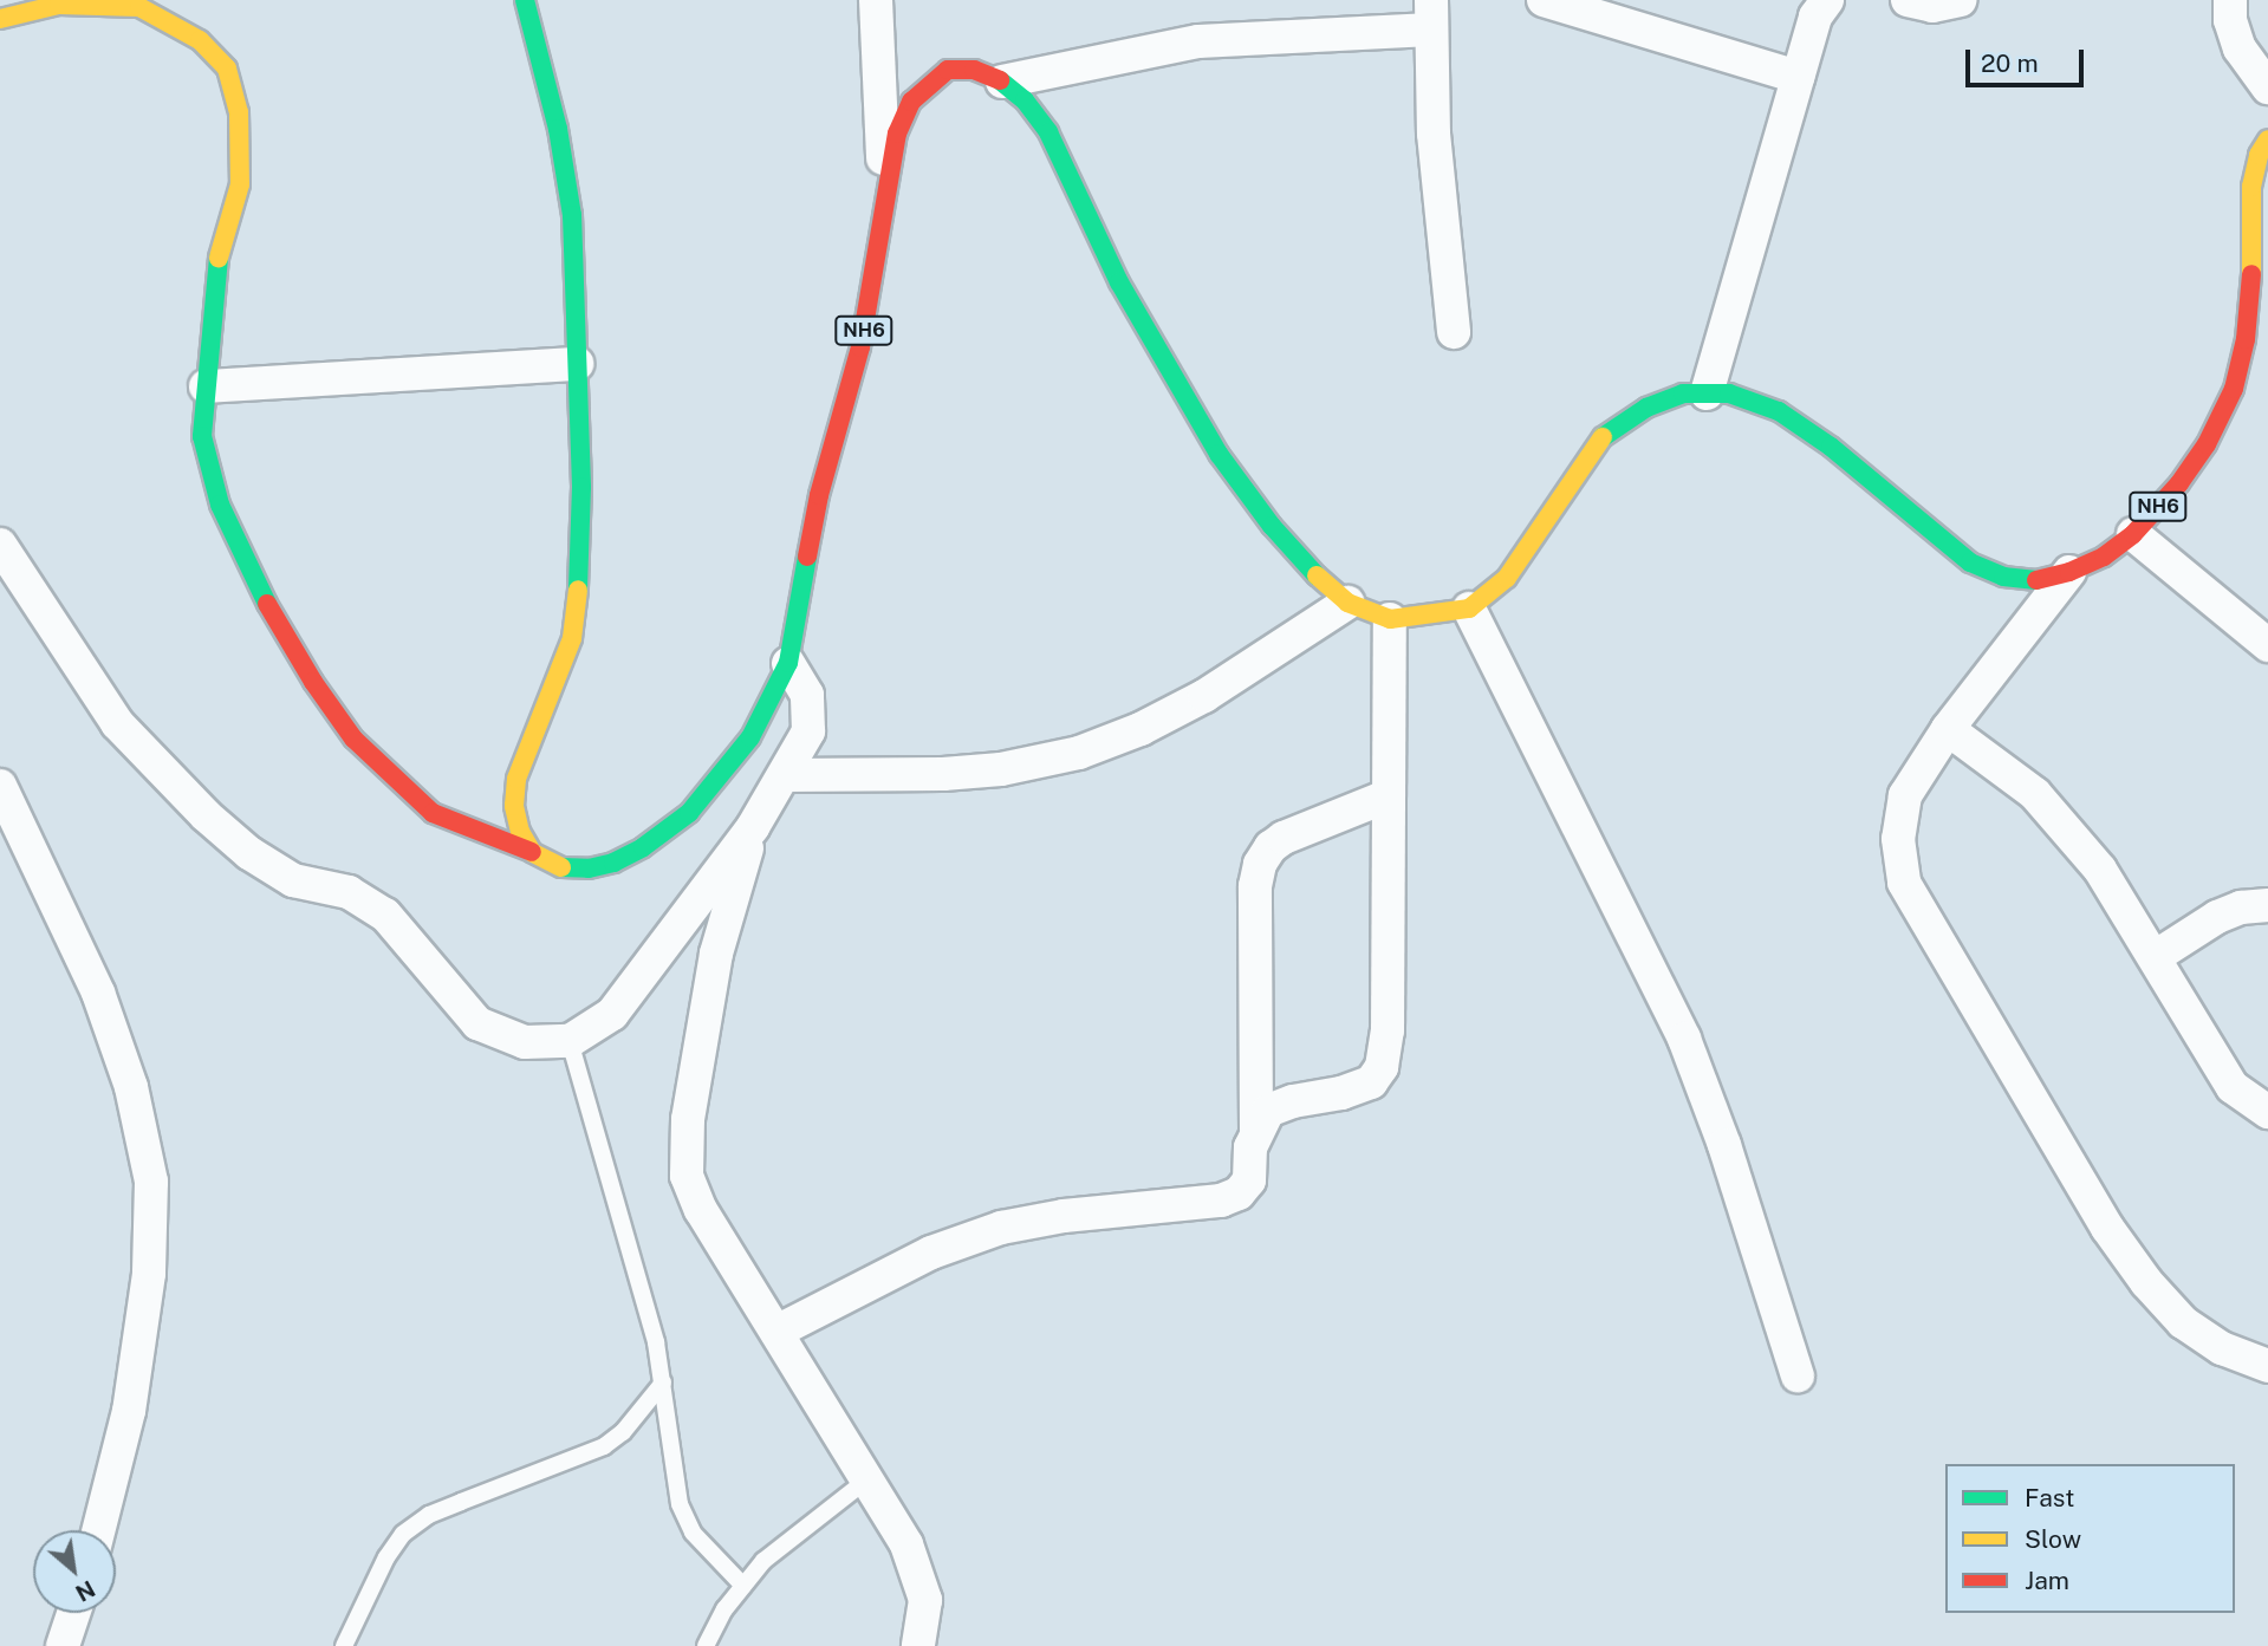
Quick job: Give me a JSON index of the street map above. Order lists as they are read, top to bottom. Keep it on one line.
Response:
{"streets":{"main road":["NH6"]},"legend":["Fast","Slow","Jam"],"scale_bar":"20 m","north":"bottom right"}
